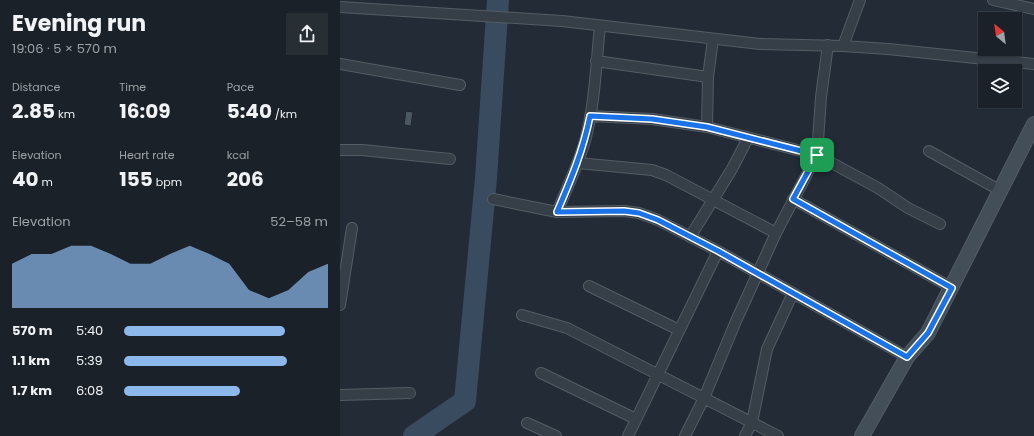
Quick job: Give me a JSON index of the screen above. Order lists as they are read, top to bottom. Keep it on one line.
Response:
{"north":"top left","page":{"heading":["Evening run","19:06 · 5 × 570 m"],"stats":[["Distance","2.85 km"],["Time","16:09"],["Pace","5:40 /km"],["Elevation","40 m"],["Heart rate","155 bpm"],["kcal","206"]],"chart":["Elevation","52–58 m"],"list":[{"name":"570 m","note":"5:40"},{"name":"1.1 km","note":"5:39"},{"name":"1.7 km","note":"6:08"}]}}
